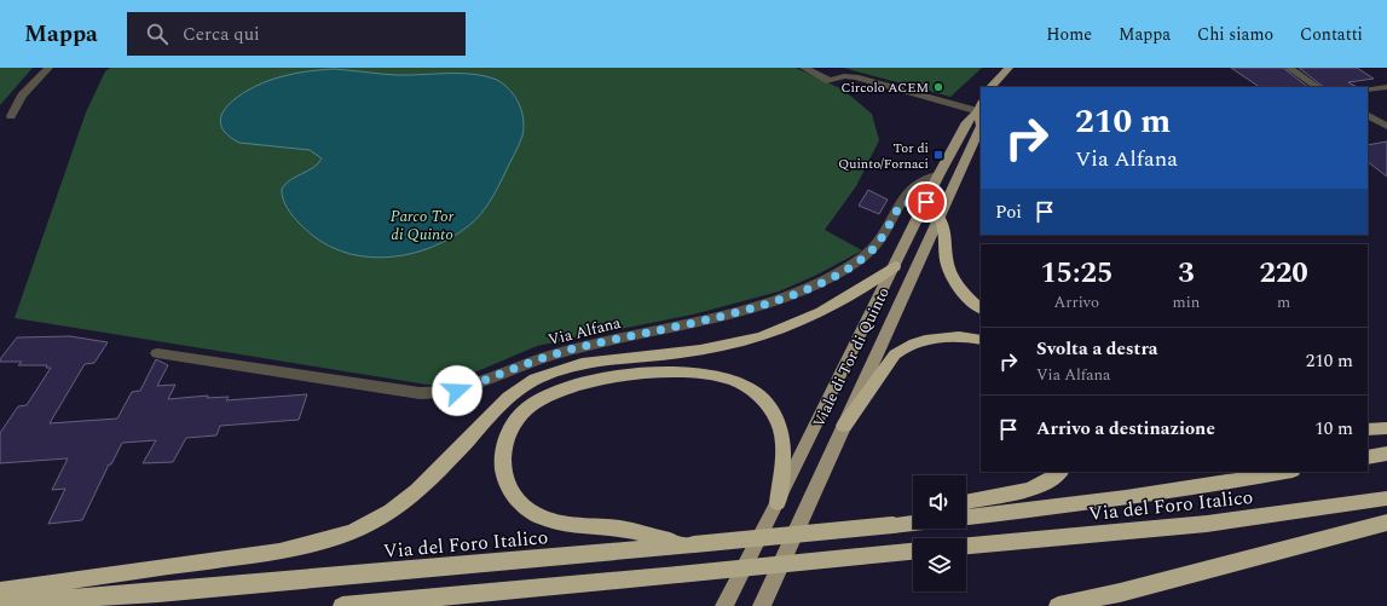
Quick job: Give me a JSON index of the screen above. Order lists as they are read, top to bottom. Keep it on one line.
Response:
{"streets":{"highway":["Via del Foro Italico"],"main road":["Viale di Tor di Quinto"],"street":["Via Alfana"]},"crossings":[["Via Alfana","Viale di Tor di Quinto"]],"parks":["Parco Tor di Quinto"],"places":{"other":["Circolo ACEM"],"transit":["Tor di Quinto/Fornaci"]},"page":{"header":"Mappa","search":"Cerca qui","nav":["Home","Mappa","Chi siamo","Contatti"],"turn":["210 m","Via Alfana"],"then":"Poi","eta":["15:25","Arrivo","3","min","220","m"],"list":[{"name":"Svolta a destra","note":"Via Alfana","value":"210 m"},{"name":"Arrivo a destinazione","value":"10 m"}]}}
